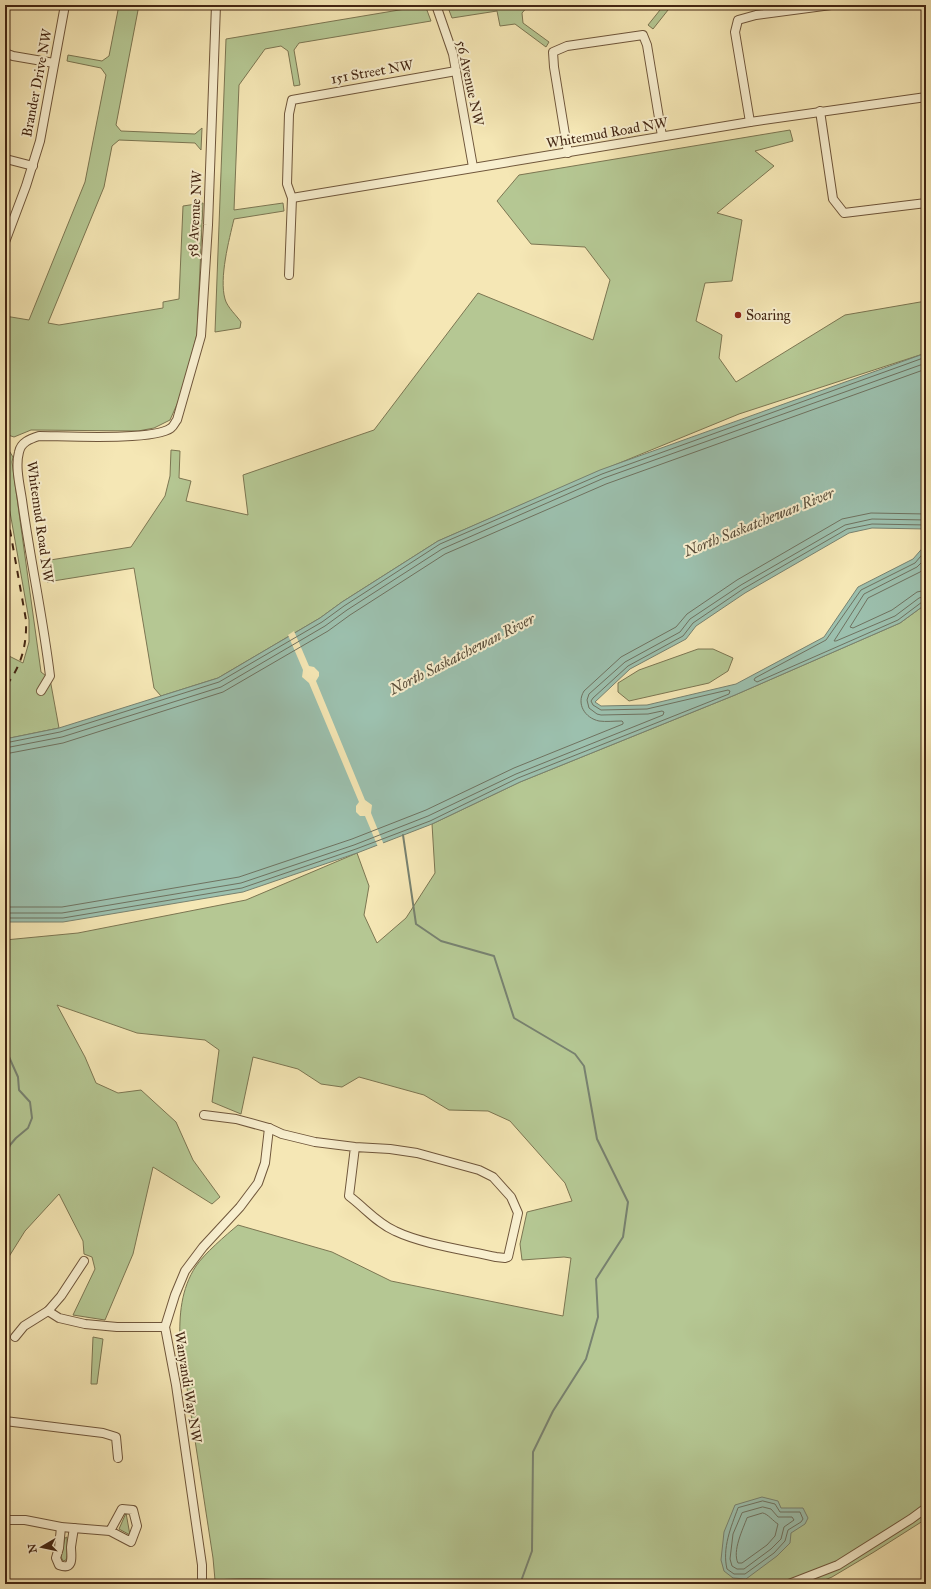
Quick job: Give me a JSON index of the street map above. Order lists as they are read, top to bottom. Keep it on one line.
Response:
{"streets":{"street":["151 Street NW","Brander Drive NW","56 Avenue NW","Whitemud Road NW","58 Avenue NW","Wanyandi Way NW"]},"crossings":[["151 Street NW","56 Avenue NW"],["151 Street NW","Whitemud Road NW"],["56 Avenue NW","Whitemud Road NW"],["Whitemud Road NW","58 Avenue NW"]],"water":["North Saskatchewan River"],"places":["Soaring"],"north":"left"}
